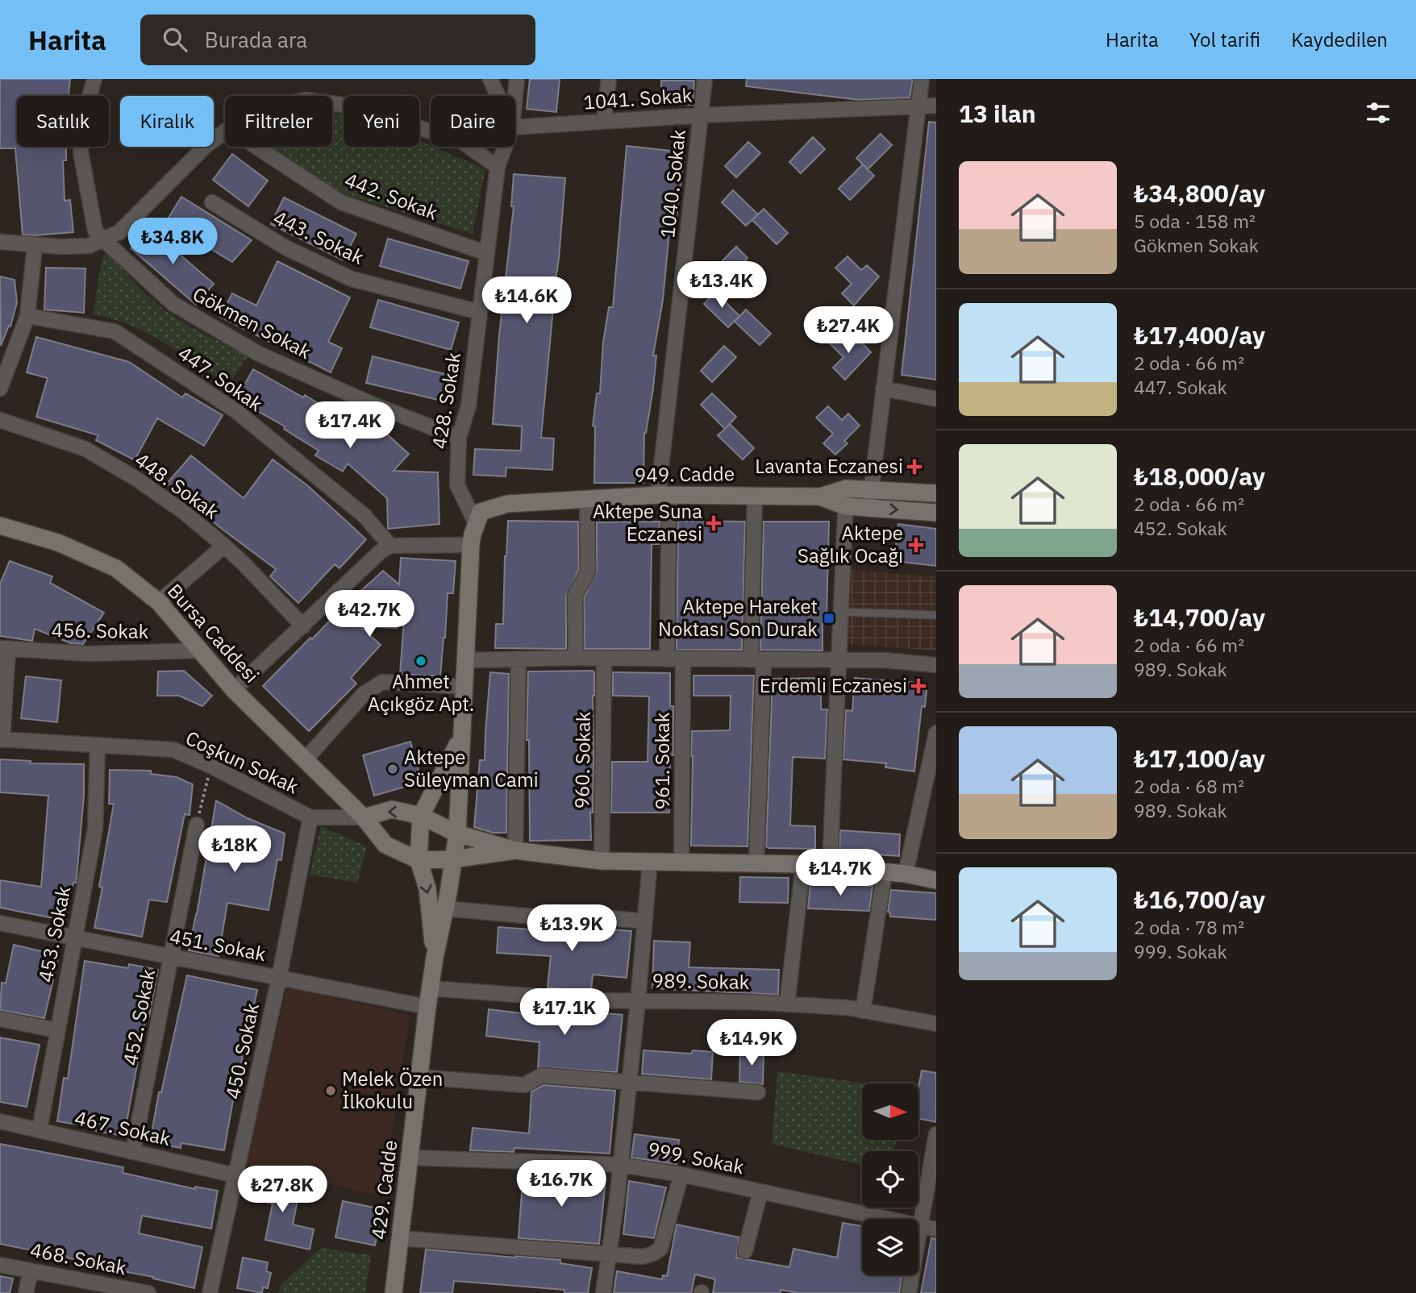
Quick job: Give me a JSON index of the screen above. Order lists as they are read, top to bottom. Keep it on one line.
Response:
{"streets":{"street":["1041. Sokak","1040. Sokak","442. Sokak","443. Sokak","Gökmen Sokak","447. Sokak","428. Sokak","949. Cadde","448. Sokak","456. Sokak","Bursa Caddesi","960. Sokak","961. Sokak","Coşkun Sokak","453. Sokak","451. Sokak","989. Sokak","452. Sokak","450. Sokak","467. Sokak","999. Sokak","429. Cadde","468. Sokak"]},"crossings":[["1041. Sokak","1040. Sokak"],["1040. Sokak","949. Cadde"],["442. Sokak","428. Sokak"],["443. Sokak","428. Sokak"],["Gökmen Sokak","428. Sokak"],["428. Sokak","949. Cadde"],["456. Sokak","Bursa Caddesi"],["Bursa Caddesi","Coşkun Sokak"],["Coşkun Sokak","453. Sokak"],["Coşkun Sokak","450. Sokak"],["453. Sokak","451. Sokak"],["453. Sokak","467. Sokak"],["451. Sokak","452. Sokak"],["451. Sokak","450. Sokak"],["451. Sokak","429. Cadde"],["989. Sokak","429. Cadde"],["452. Sokak","467. Sokak"],["450. Sokak","467. Sokak"],["999. Sokak","429. Cadde"]],"places":{"health":["Lavanta Eczanesi","Aktepe Suna Eczanesi","Aktepe Sağlık Ocağı","Erdemli Eczanesi"],"transit":["Aktepe Hareket Noktası Son Durak"],"other":["Ahmet Açıkgöz Apt.","Aktepe Süleyman Cami","Melek Özen İlkokulu"]},"north":"right","page":{"header":"Harita","search":"Burada ara","nav":["Harita","Yol tarifi","Kaydedilen"],"heading":"13 ilan","chip":["Satılık","Kiralık","Filtreler","Yeni","Daire"],"list":[{"name":"₺34,800/ay","note":"5 oda · 158 m² · Gökmen Sokak"},{"name":"₺17,400/ay","note":"2 oda · 66 m² · 447. Sokak"},{"name":"₺18,000/ay","note":"2 oda · 66 m² · 452. Sokak"},{"name":"₺14,700/ay","note":"2 oda · 66 m² · 989. Sokak"},{"name":"₺17,100/ay","note":"2 oda · 68 m² · 989. Sokak"},{"name":"₺16,700/ay","note":"2 oda · 78 m² · 999. Sokak"}],"price":["₺34.8K","₺13.4K","₺14.6K","₺27.4K","₺17.4K","₺42.7K","₺18K","₺14.7K","₺13.9K","₺17.1K","₺14.9K","₺16.7K","₺27.8K"]}}
